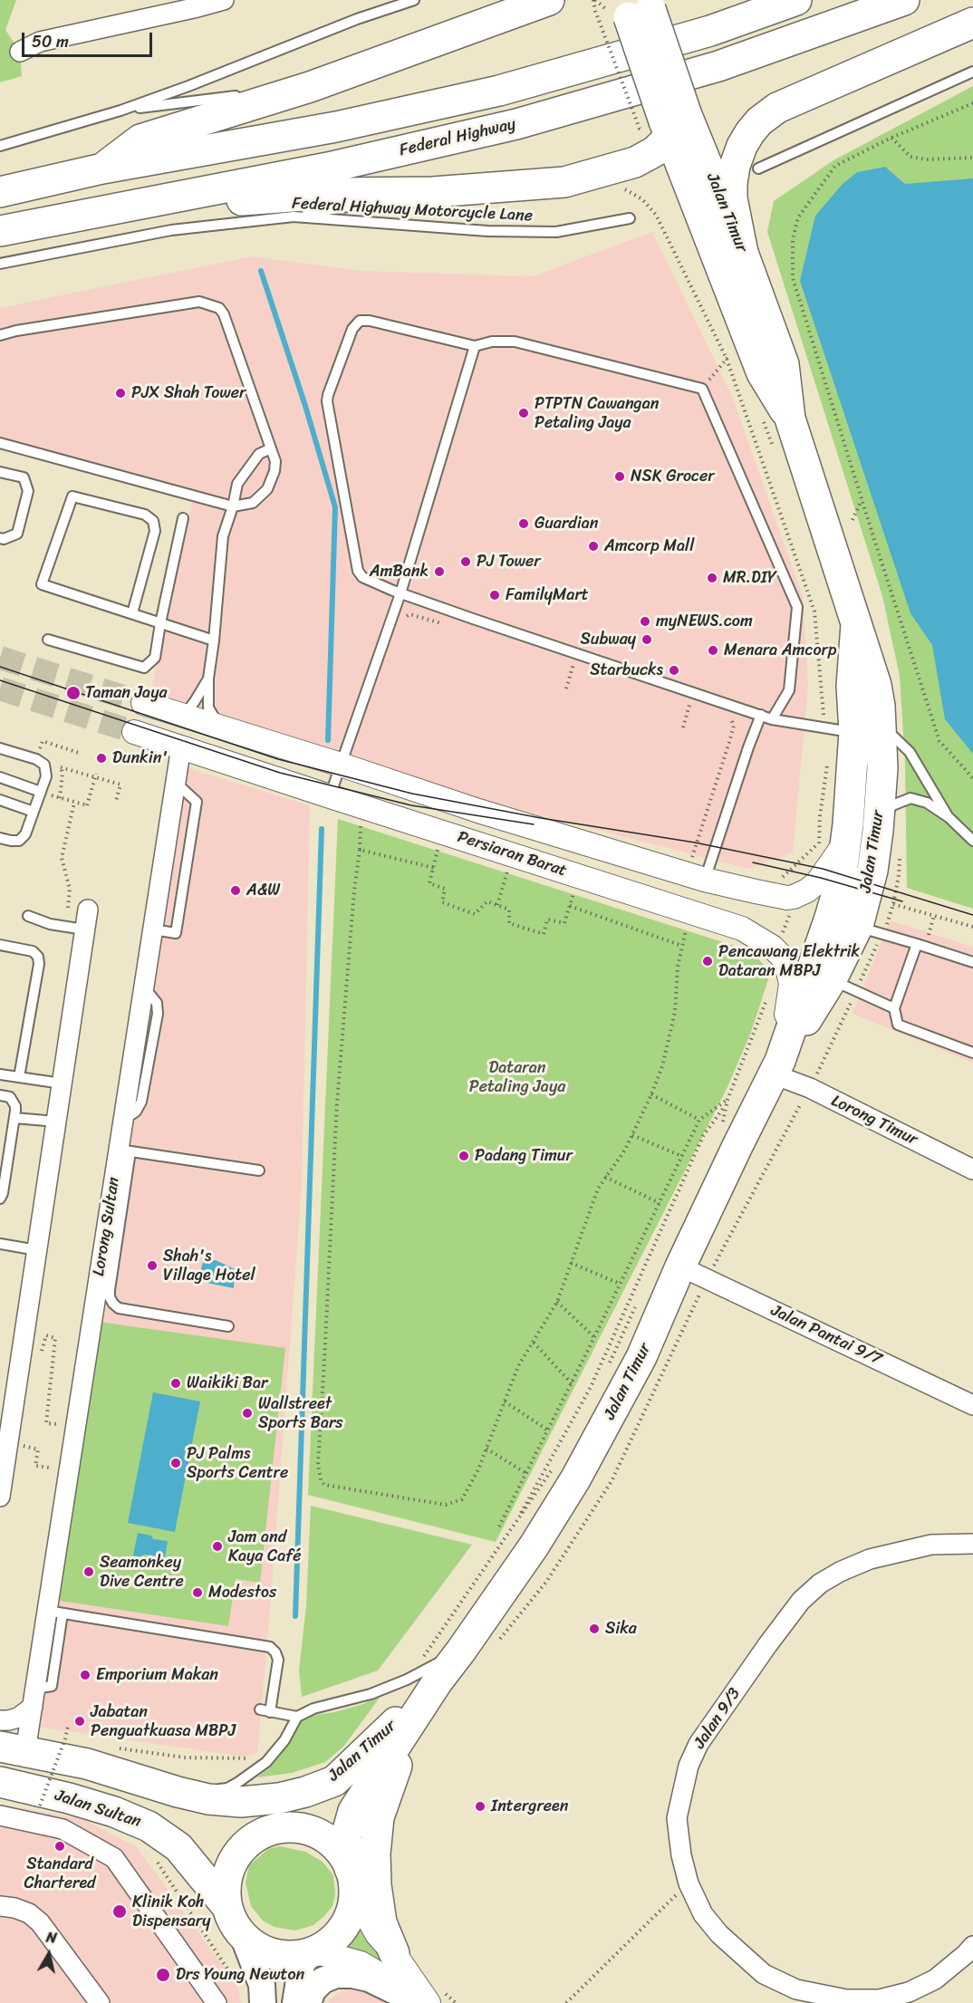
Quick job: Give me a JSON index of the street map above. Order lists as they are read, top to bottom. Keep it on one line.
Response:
{"streets":{"main road":["Federal Highway","Jalan Timur","Jalan Sultan"],"street":["Persiaran Barat","Lorong Timur","Lorong Sultan","Jalan Pantai 9/7","Jalan 9/3"],"lane":["Federal Highway Motorcycle Lane"]},"crossings":[["Jalan Timur","Persiaran Barat"],["Jalan Timur","Lorong Timur"],["Jalan Timur","Jalan Pantai 9/7"],["Jalan Timur","Jalan Sultan"],["Persiaran Barat","Lorong Timur"],["Persiaran Barat","Lorong Sultan"]],"parks":["Dataran Petaling Jaya"],"places":["PJX Shah Tower","PTPTN Cawangan Petaling Jaya","NSK Grocer","Guardian","Amcorp Mall","PJ Tower","AmBank","MR.DIY","FamilyMart","myNEWS.com","Subway","Menara Amcorp","Starbucks","Taman Jaya","Dunkin'","A&W","Pencawang Elektrik Dataran MBPJ","Padang Timur","Shah's Village Hotel","Waikiki Bar","Wallstreet Sports Bars","PJ Palms Sports Centre","Jam and Kaya Café","Seamonkey Dive Centre","Modestos","Sika","Emporium Makan","Jabatan Penguatkuasa MBPJ","Intergreen","Standard Chartered","Klinik Koh Dispensary","Drs Young Newton"],"scale_bar":"50 m","north":"top"}
